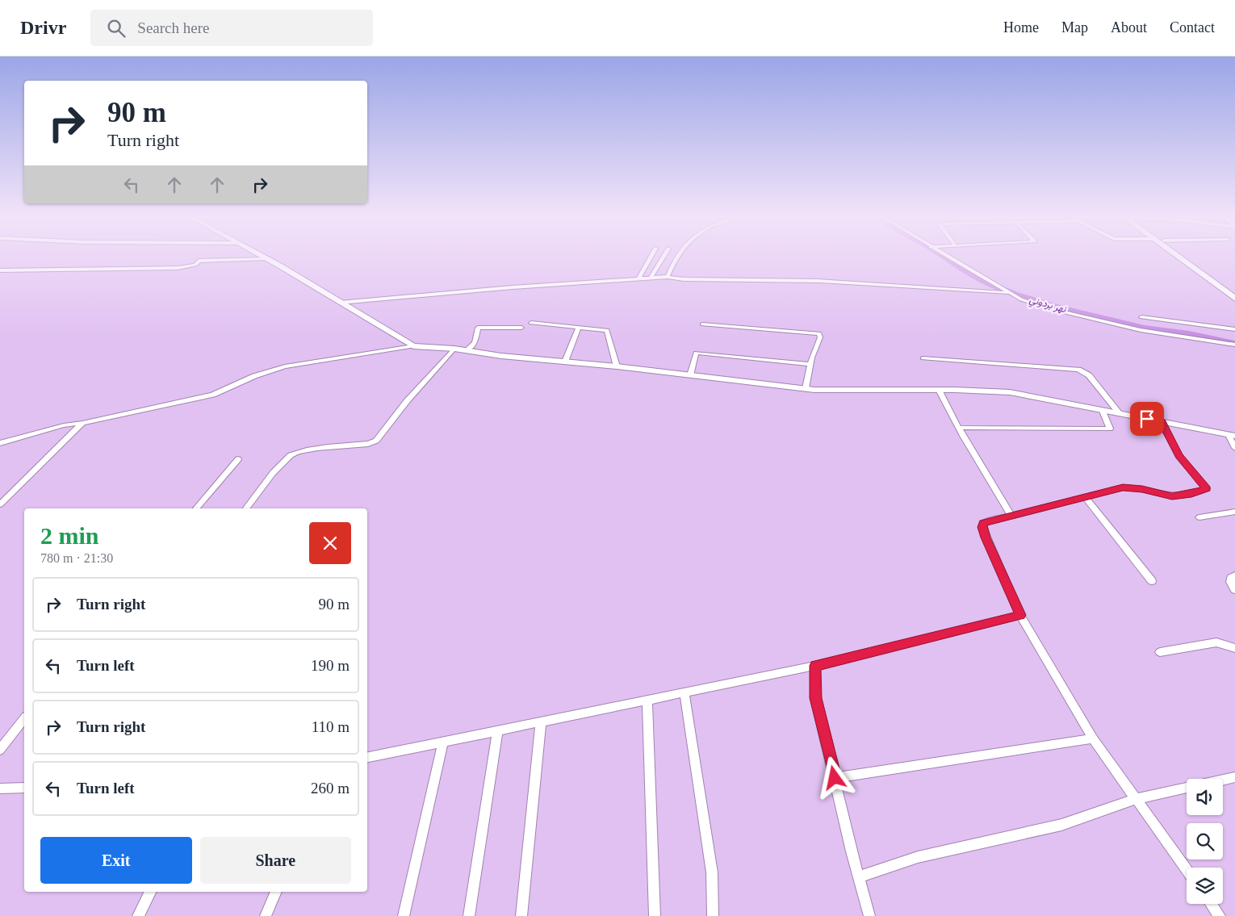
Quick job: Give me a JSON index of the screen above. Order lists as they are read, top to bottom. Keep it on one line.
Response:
{"water":["نهر بردوني"],"page":{"header":"Drivr","search":"Search here","nav":["Home","Map","About","Contact"],"turn":["90 m","Turn right"],"heading":["2 min","780 m · 21:30"],"list":[{"name":"Turn right","value":"90 m"},{"name":"Turn left","value":"190 m"},{"name":"Turn right","value":"110 m"},{"name":"Turn left","value":"260 m"}],"buttons":["Exit","Share"]}}
